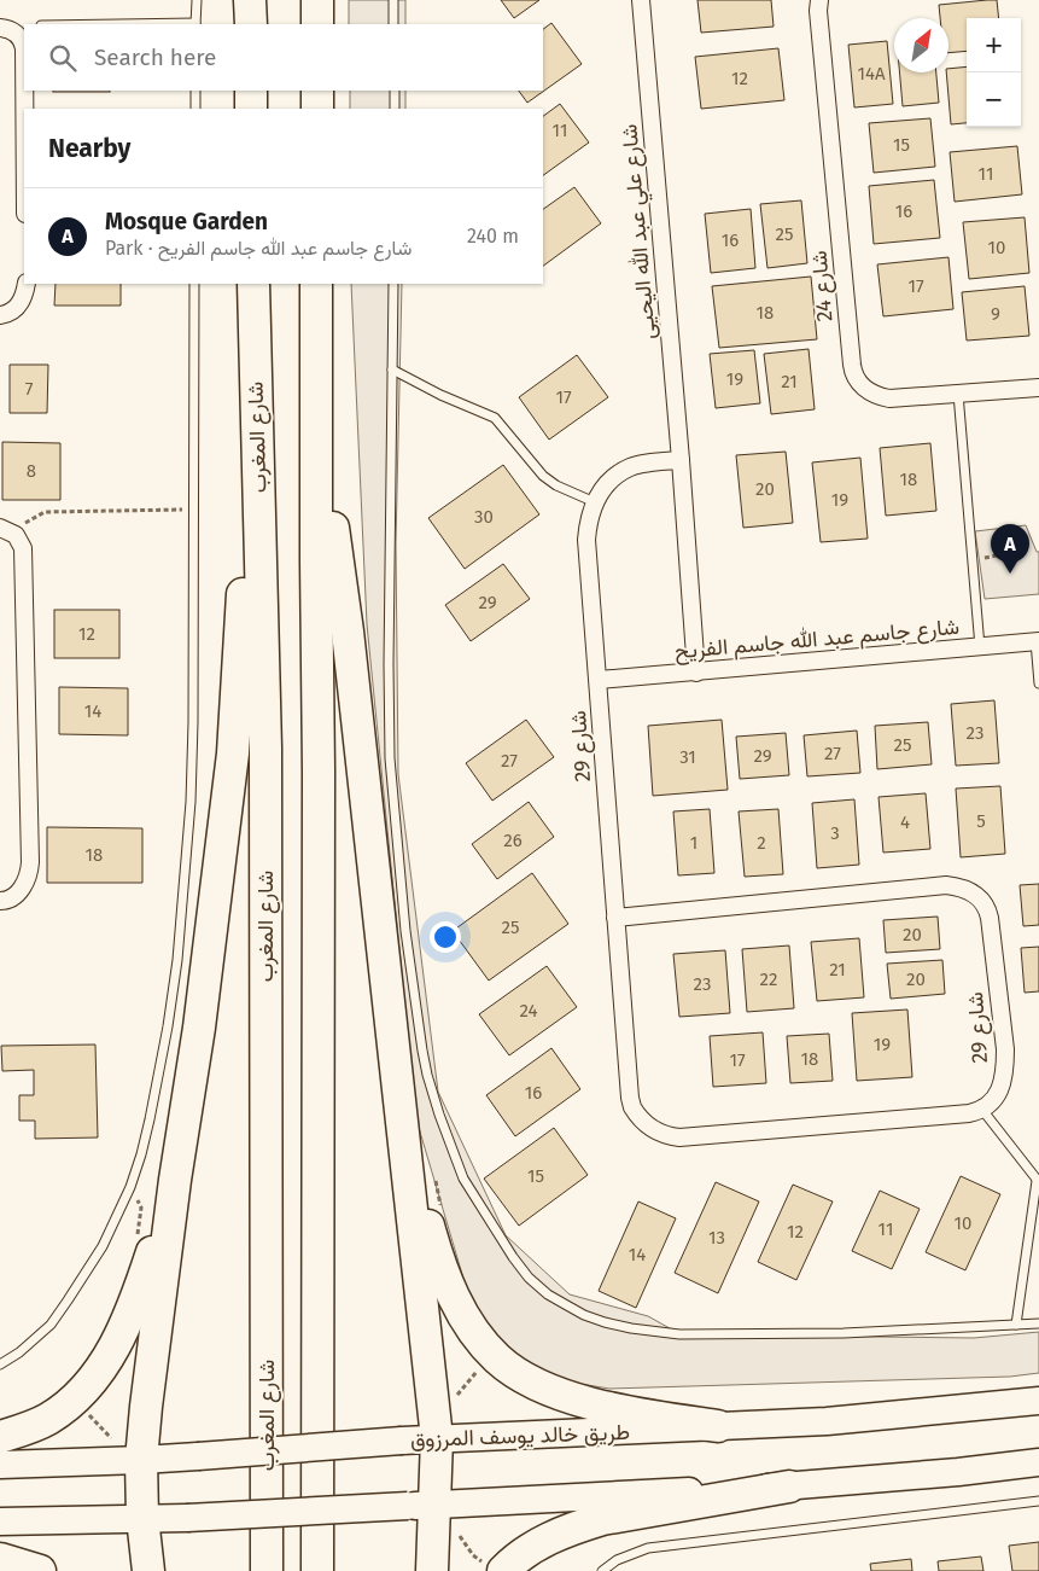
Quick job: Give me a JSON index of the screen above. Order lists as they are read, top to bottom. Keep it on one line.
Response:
{"streets":{"highway":["شارع المغرب"],"main road":["طريق خالد يوسف المرزوق"],"street":["شارع علي عبد الله اليحيى","شارع 24","شارع جاسم عبد الله جاسم الفريح","شارع 29"]},"crossings":[["شارع علي عبد الله اليحيى","شارع جاسم عبد الله جاسم الفريح"],["شارع جاسم عبد الله جاسم الفريح","شارع 29"]],"house_numbers":["14A","12","11","15","11","16","25","16","10","17","18","9","19","21","7","17","8","18","20","19","30","29","12","14","23","25","27","29","31","27","5","4","3","26","1","2","18","25","20","21","22","20","23","24","19","18","17","16","15","10","11","12","13","14"],"north":"top right","page":{"map_buttons":["+","−"],"search":"Search here","heading":"Nearby","list":[{"mark":"A","name":"Mosque Garden","note":"Park · شارع جاسم عبد الله جاسم الفريح","value":"240 m"}],"pins":"A"}}
